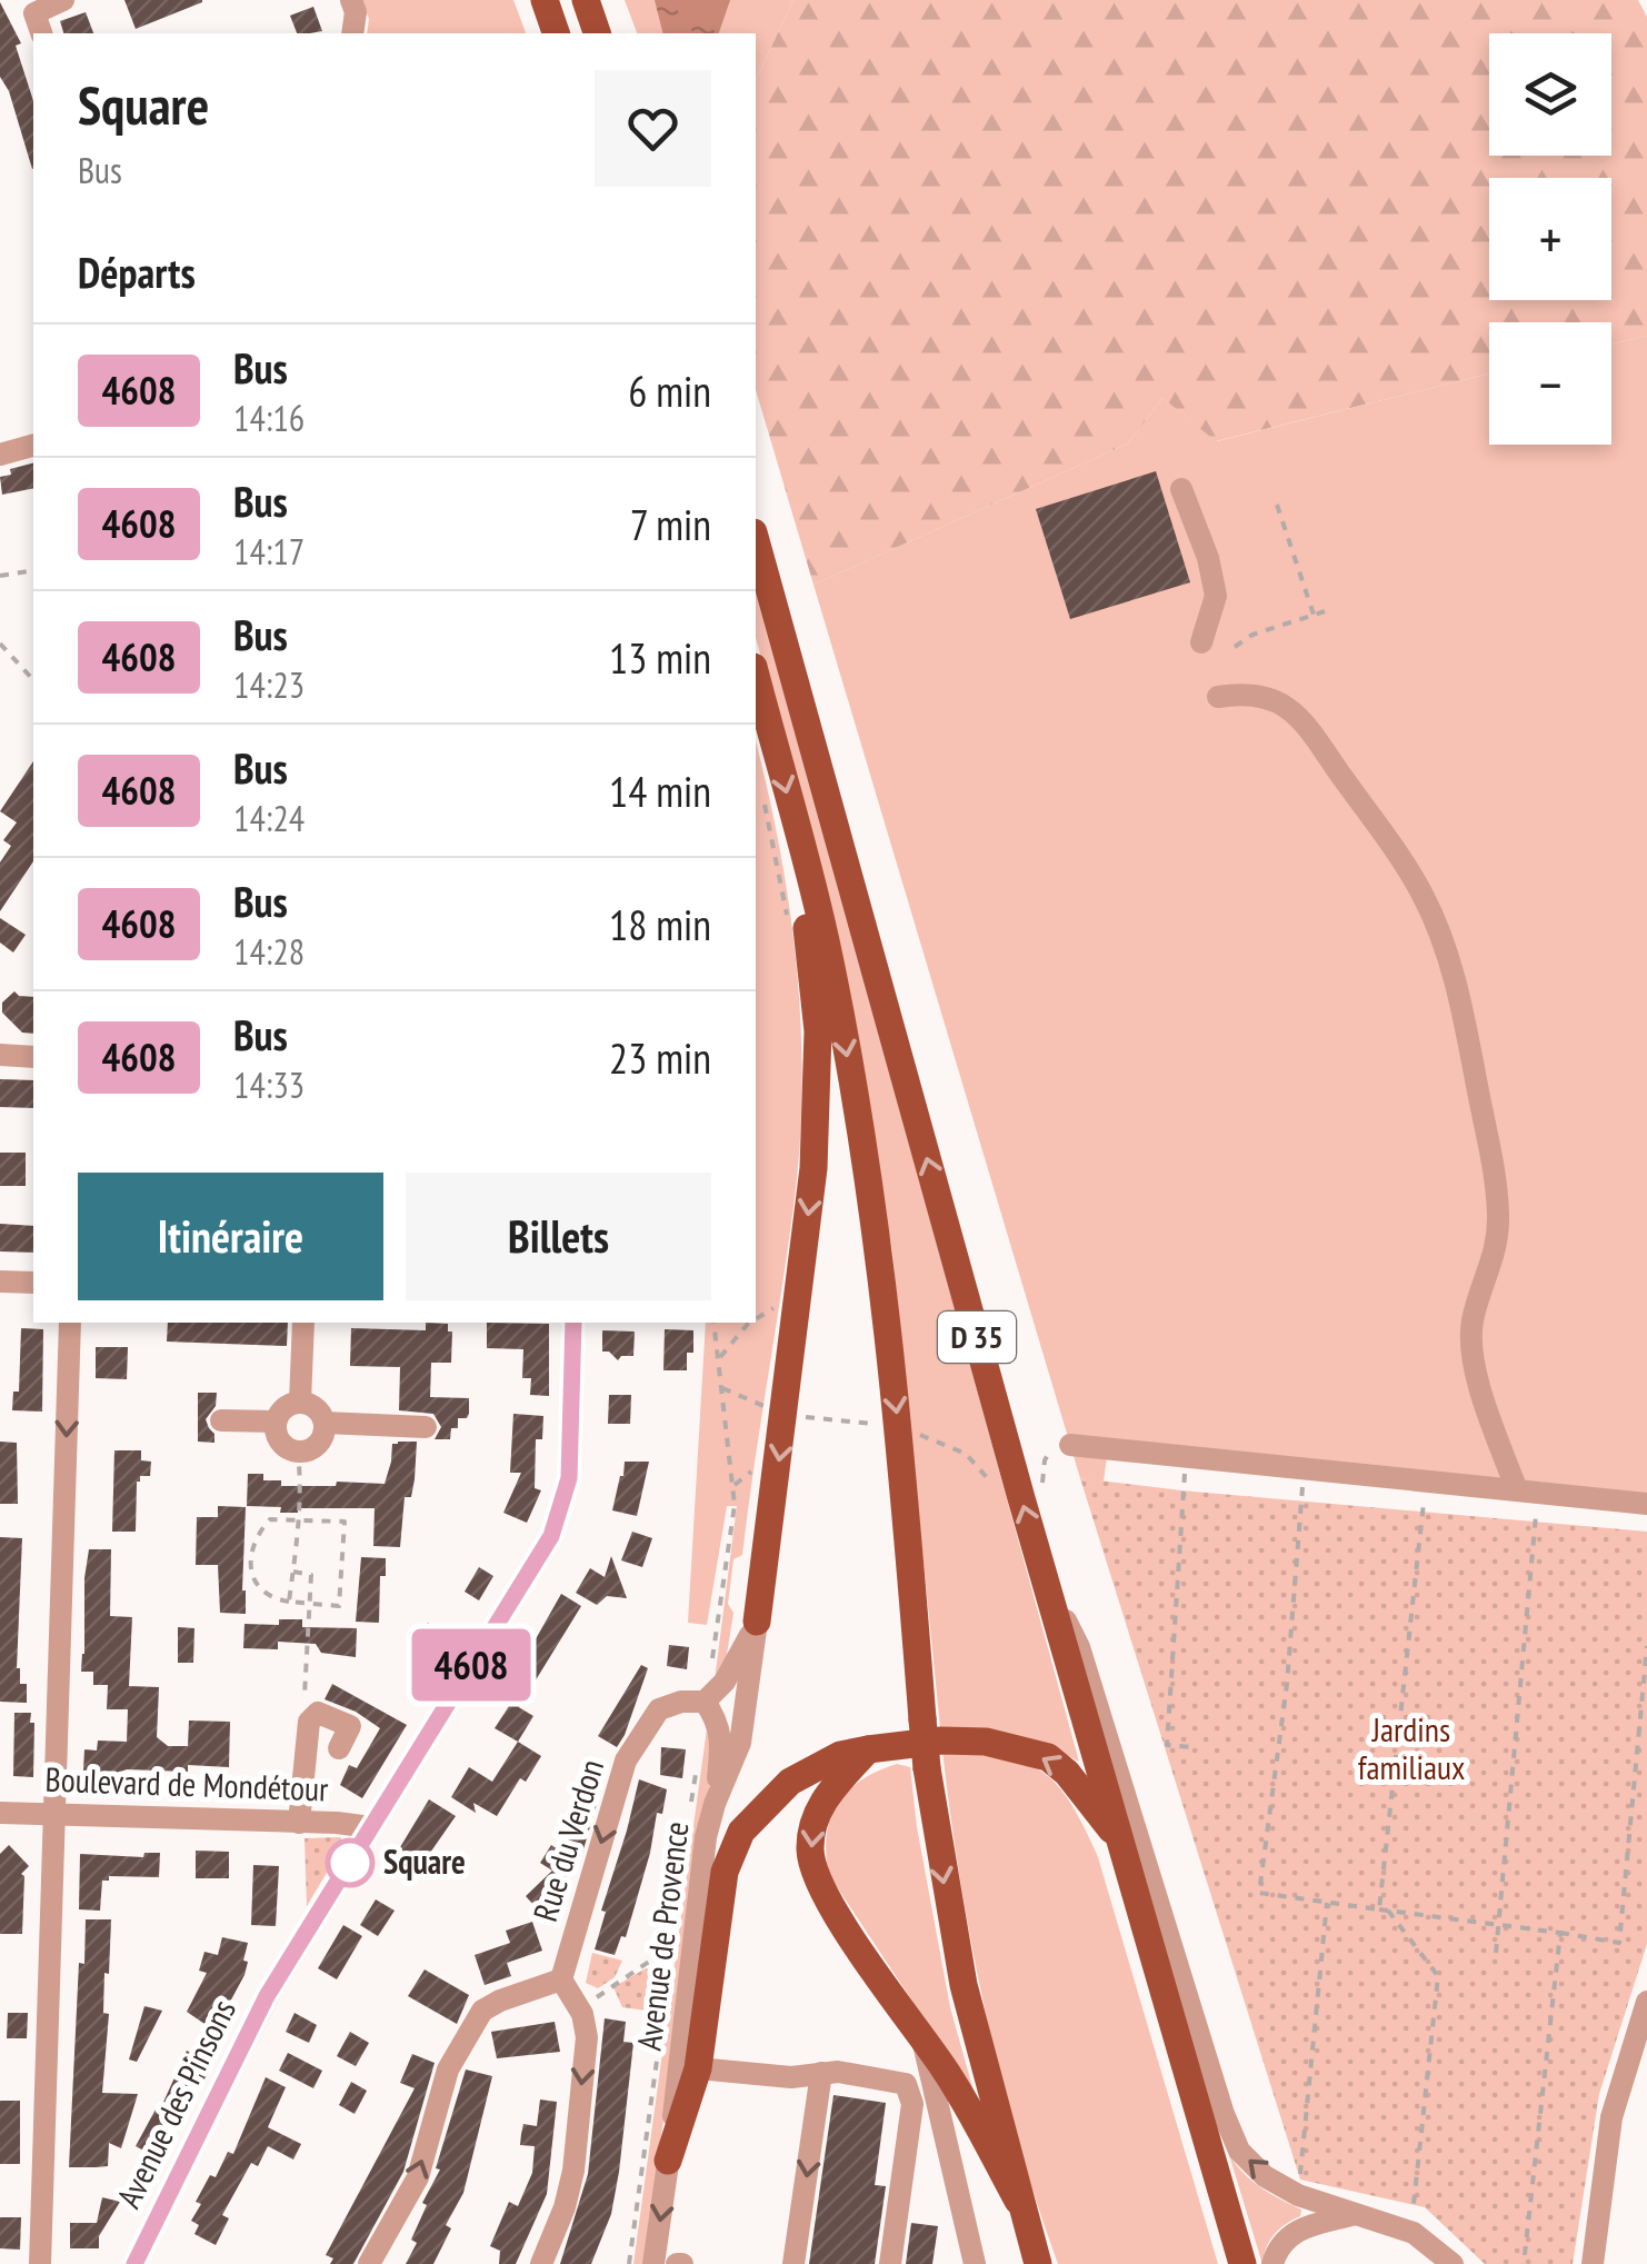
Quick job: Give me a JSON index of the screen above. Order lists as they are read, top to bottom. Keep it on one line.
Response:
{"streets":{"main road":["D 35"],"street":["Boulevard de Mondétour","Rue du Verdon","Avenue de Provence","Avenue des Pinsons"]},"crossings":[["Boulevard de Mondétour","Avenue des Pinsons"]],"one_way":["Rue du Verdon"],"parks":["Jardins familiaux"],"places":["Square"],"lines":["bus line 4608"],"page":{"on_map":"4608","map_buttons":["+","−"],"heading":[["Square","Bus"],"Départs"],"list":[{"mark":"4608","name":"Bus","note":"14:16","value":"6 min"},{"mark":"4608","name":"Bus","note":"14:17","value":"7 min"},{"mark":"4608","name":"Bus","note":"14:23","value":"13 min"},{"mark":"4608","name":"Bus","note":"14:24","value":"14 min"},{"mark":"4608","name":"Bus","note":"14:28","value":"18 min"},{"mark":"4608","name":"Bus","note":"14:33","value":"23 min"}],"buttons":["Itinéraire","Billets"]}}
